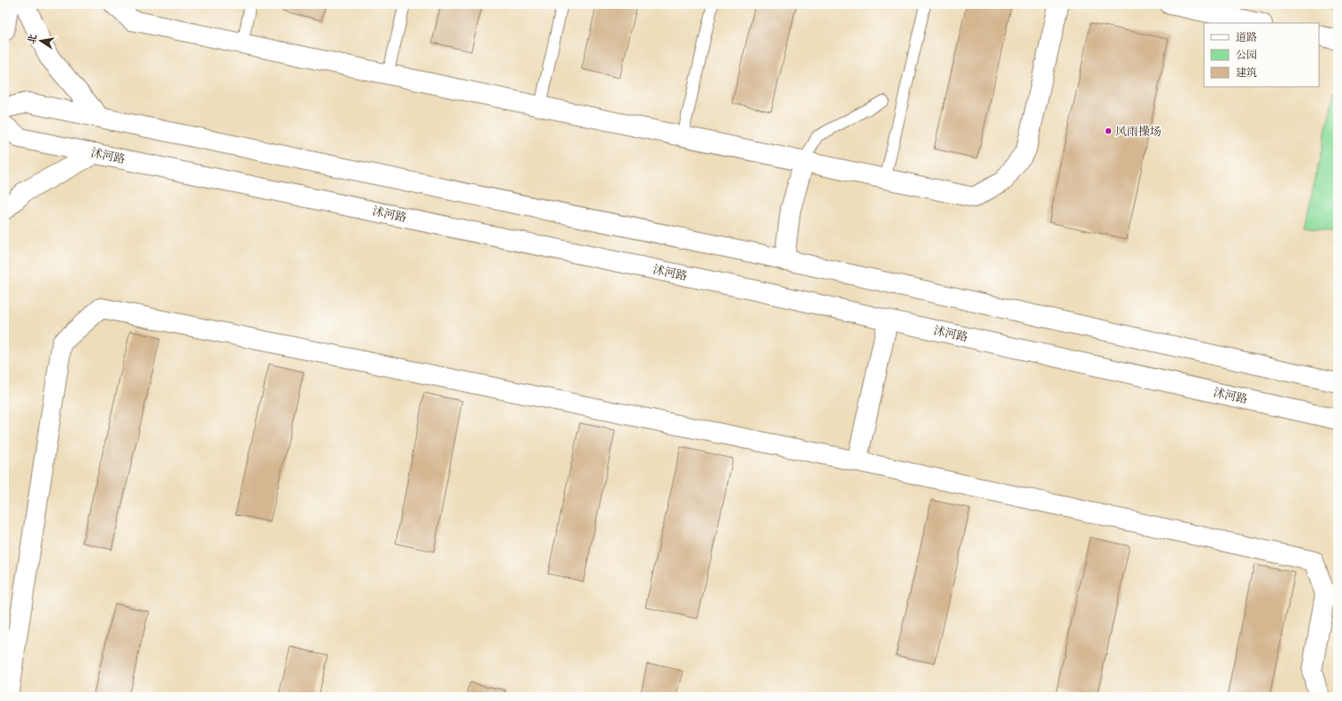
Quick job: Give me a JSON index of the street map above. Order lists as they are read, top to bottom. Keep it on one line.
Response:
{"streets":{"street":["沭河路"]},"places":["风雨操场"],"legend":["道路","公园","建筑"],"north":"left"}
